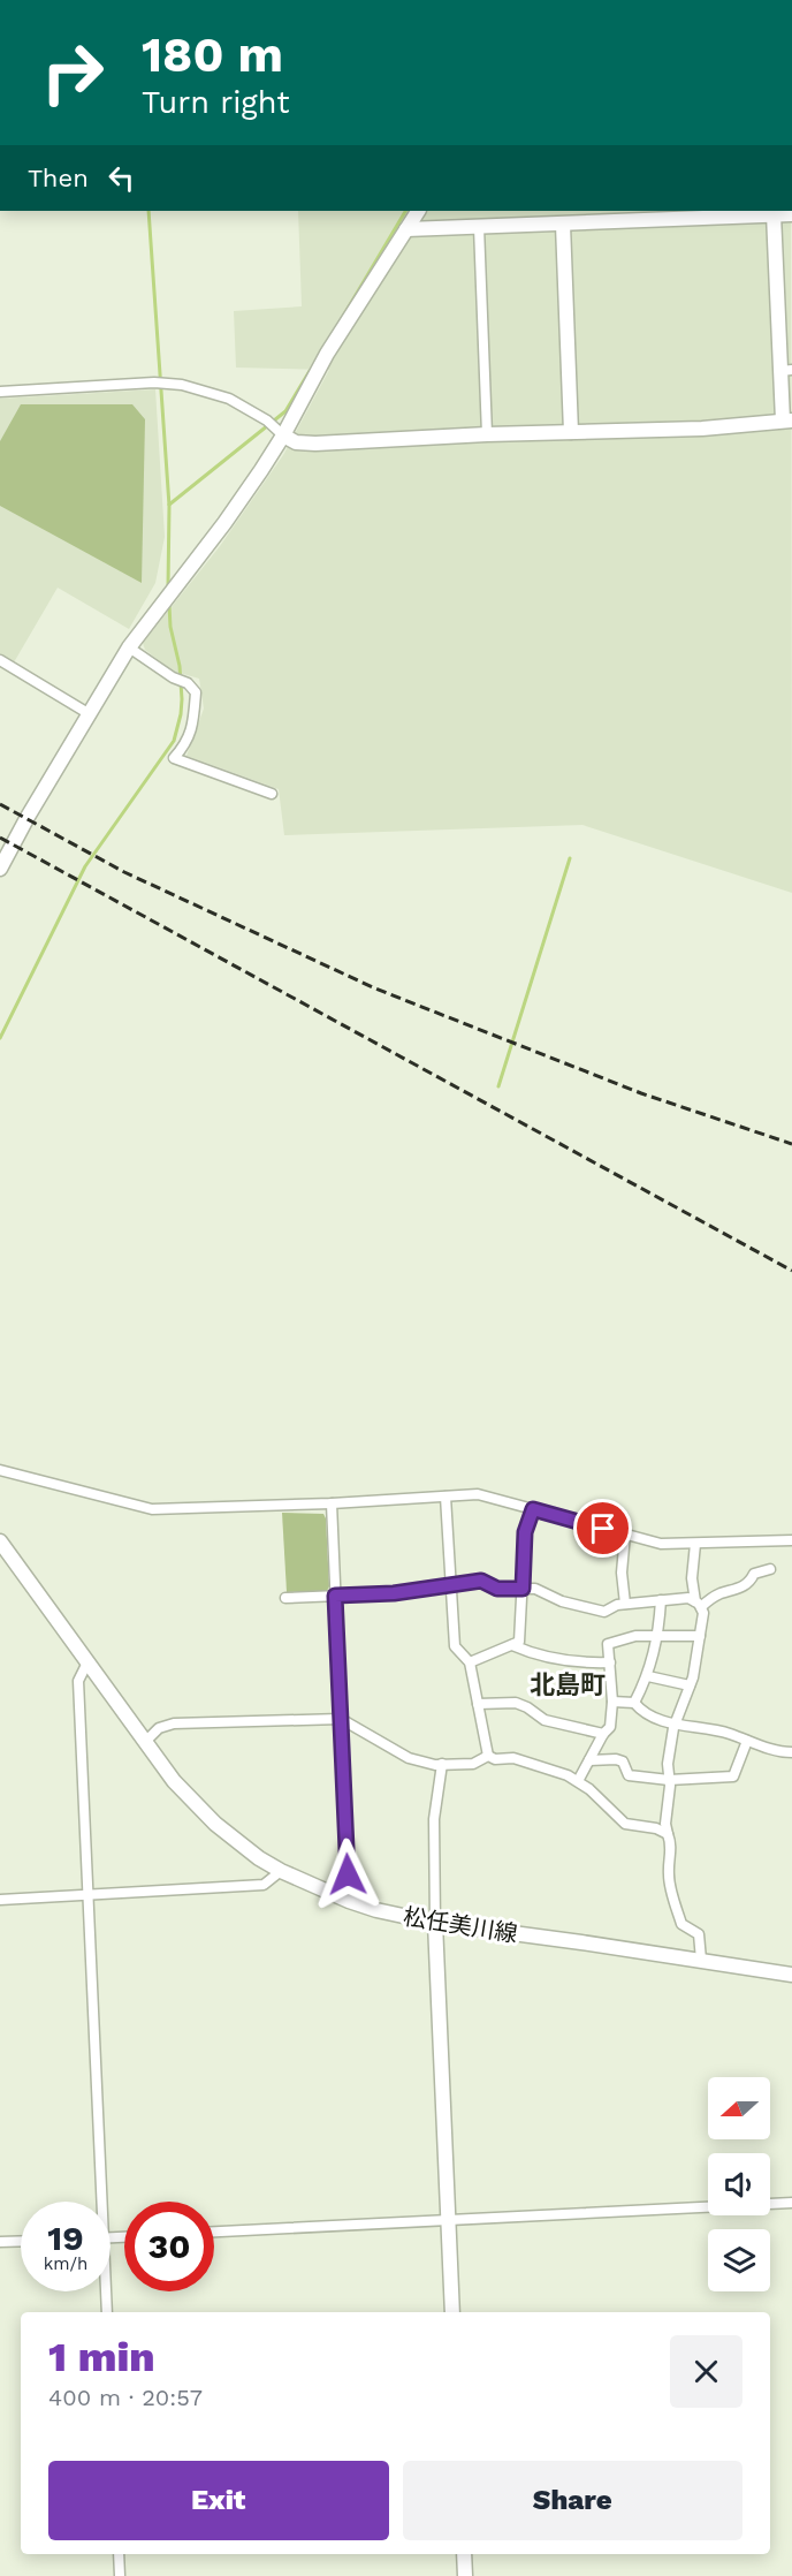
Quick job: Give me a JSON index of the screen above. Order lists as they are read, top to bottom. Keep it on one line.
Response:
{"streets":{"street":["松任美川線"]},"districts":["北島町"],"north":"left","page":{"turn":["180 m","Turn right"],"then":"Then","speed":"19 km/h","limit":"30","heading":["1 min","400 m · 20:57"],"buttons":["Exit","Share"]}}
